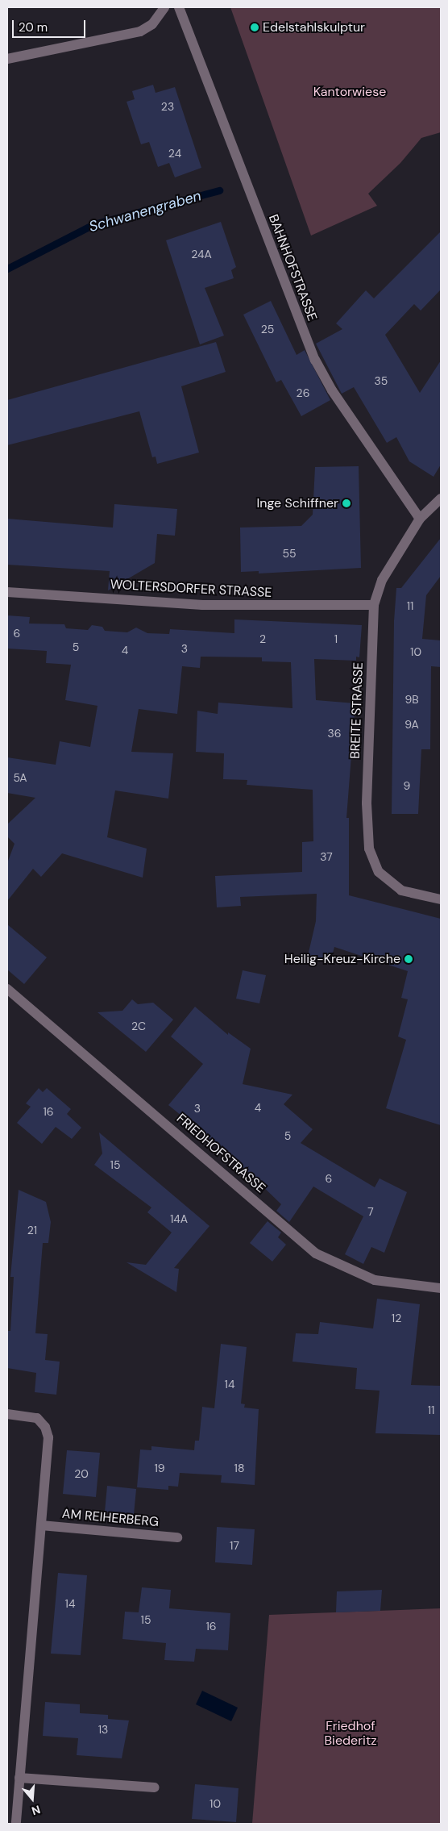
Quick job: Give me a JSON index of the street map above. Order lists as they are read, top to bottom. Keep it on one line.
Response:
{"streets":{"street":["BAHNHOFSTRASSE","WOLTERSDORFER STRASSE","BREITE STRASSE","FRIEDHOFSTRASSE","AM REIHERBERG"]},"crossings":[["BAHNHOFSTRASSE","BREITE STRASSE"],["WOLTERSDORFER STRASSE","BREITE STRASSE"]],"water":["Schwanengraben"],"parks":["Kantorwiese","Friedhof Biederitz"],"places":["Edelstahlskulptur","Inge Schiffner","Heilig-Kreuz-Kirche"],"house_numbers":["23","24","24A","25","35","26","55","11","6","2","1","5","3","4","10","9B","9A","36","5A","9","37","2C","4","3","16","5","15","6","7","14A","21","12","14","11","19","18","20","17","14","15","16","13","10"],"scale_bar":"20 m","north":"bottom"}
